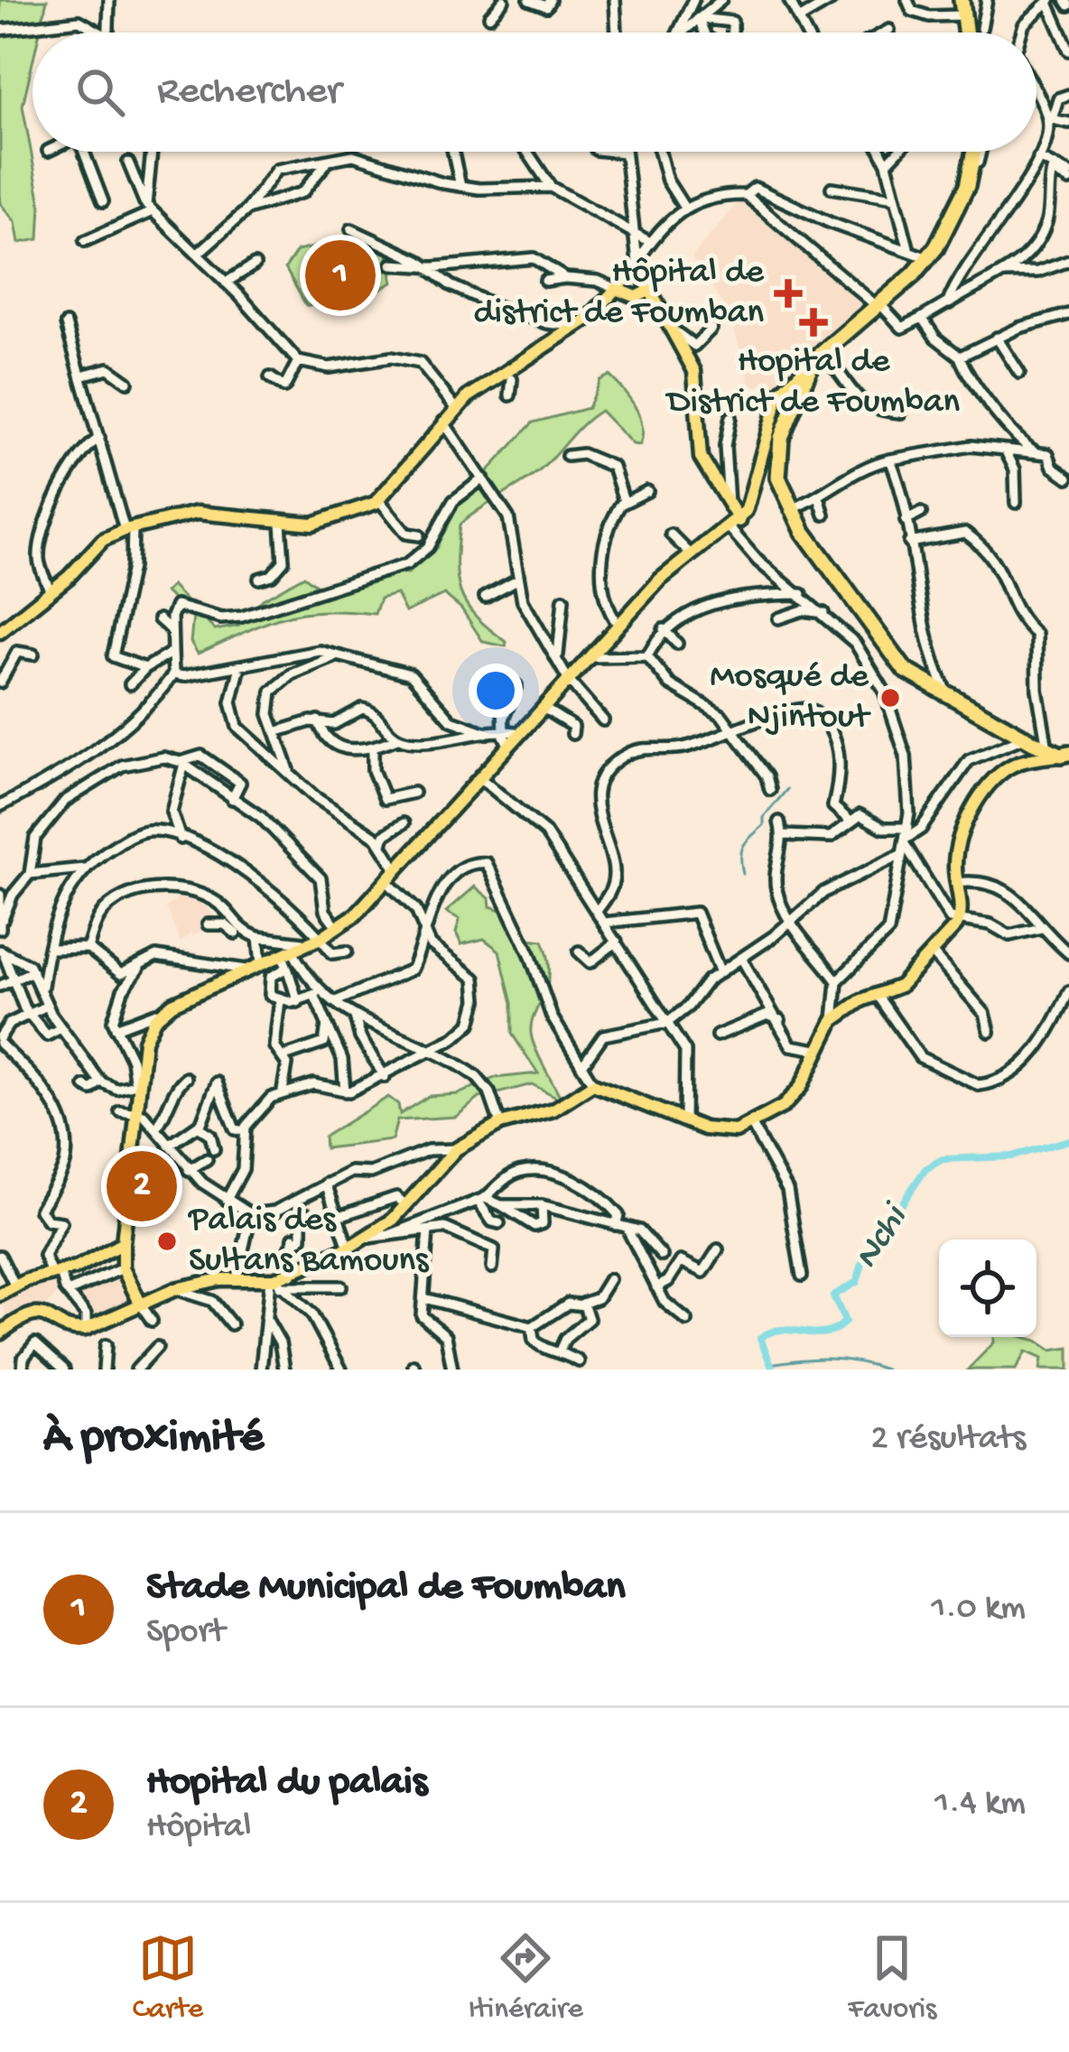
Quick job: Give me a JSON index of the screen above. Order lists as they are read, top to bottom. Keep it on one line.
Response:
{"water":["Nchi"],"places":{"health":["Hôpital de district de Foumban","Hopital de District de Foumban"],"other":["Mosqué de Njintout","Palais des Sultans Bamouns"]},"page":{"search":"Rechercher","pins":["1","2"],"heading":["À proximité","2 résultats"],"list":[{"mark":"1","name":"Stade Municipal de Foumban","note":"Sport","value":"1.0 km"},{"mark":"2","name":"Hopital du palais","note":"Hôpital","value":"1.4 km"}],"nav":["Carte","Itinéraire","Favoris"]}}
